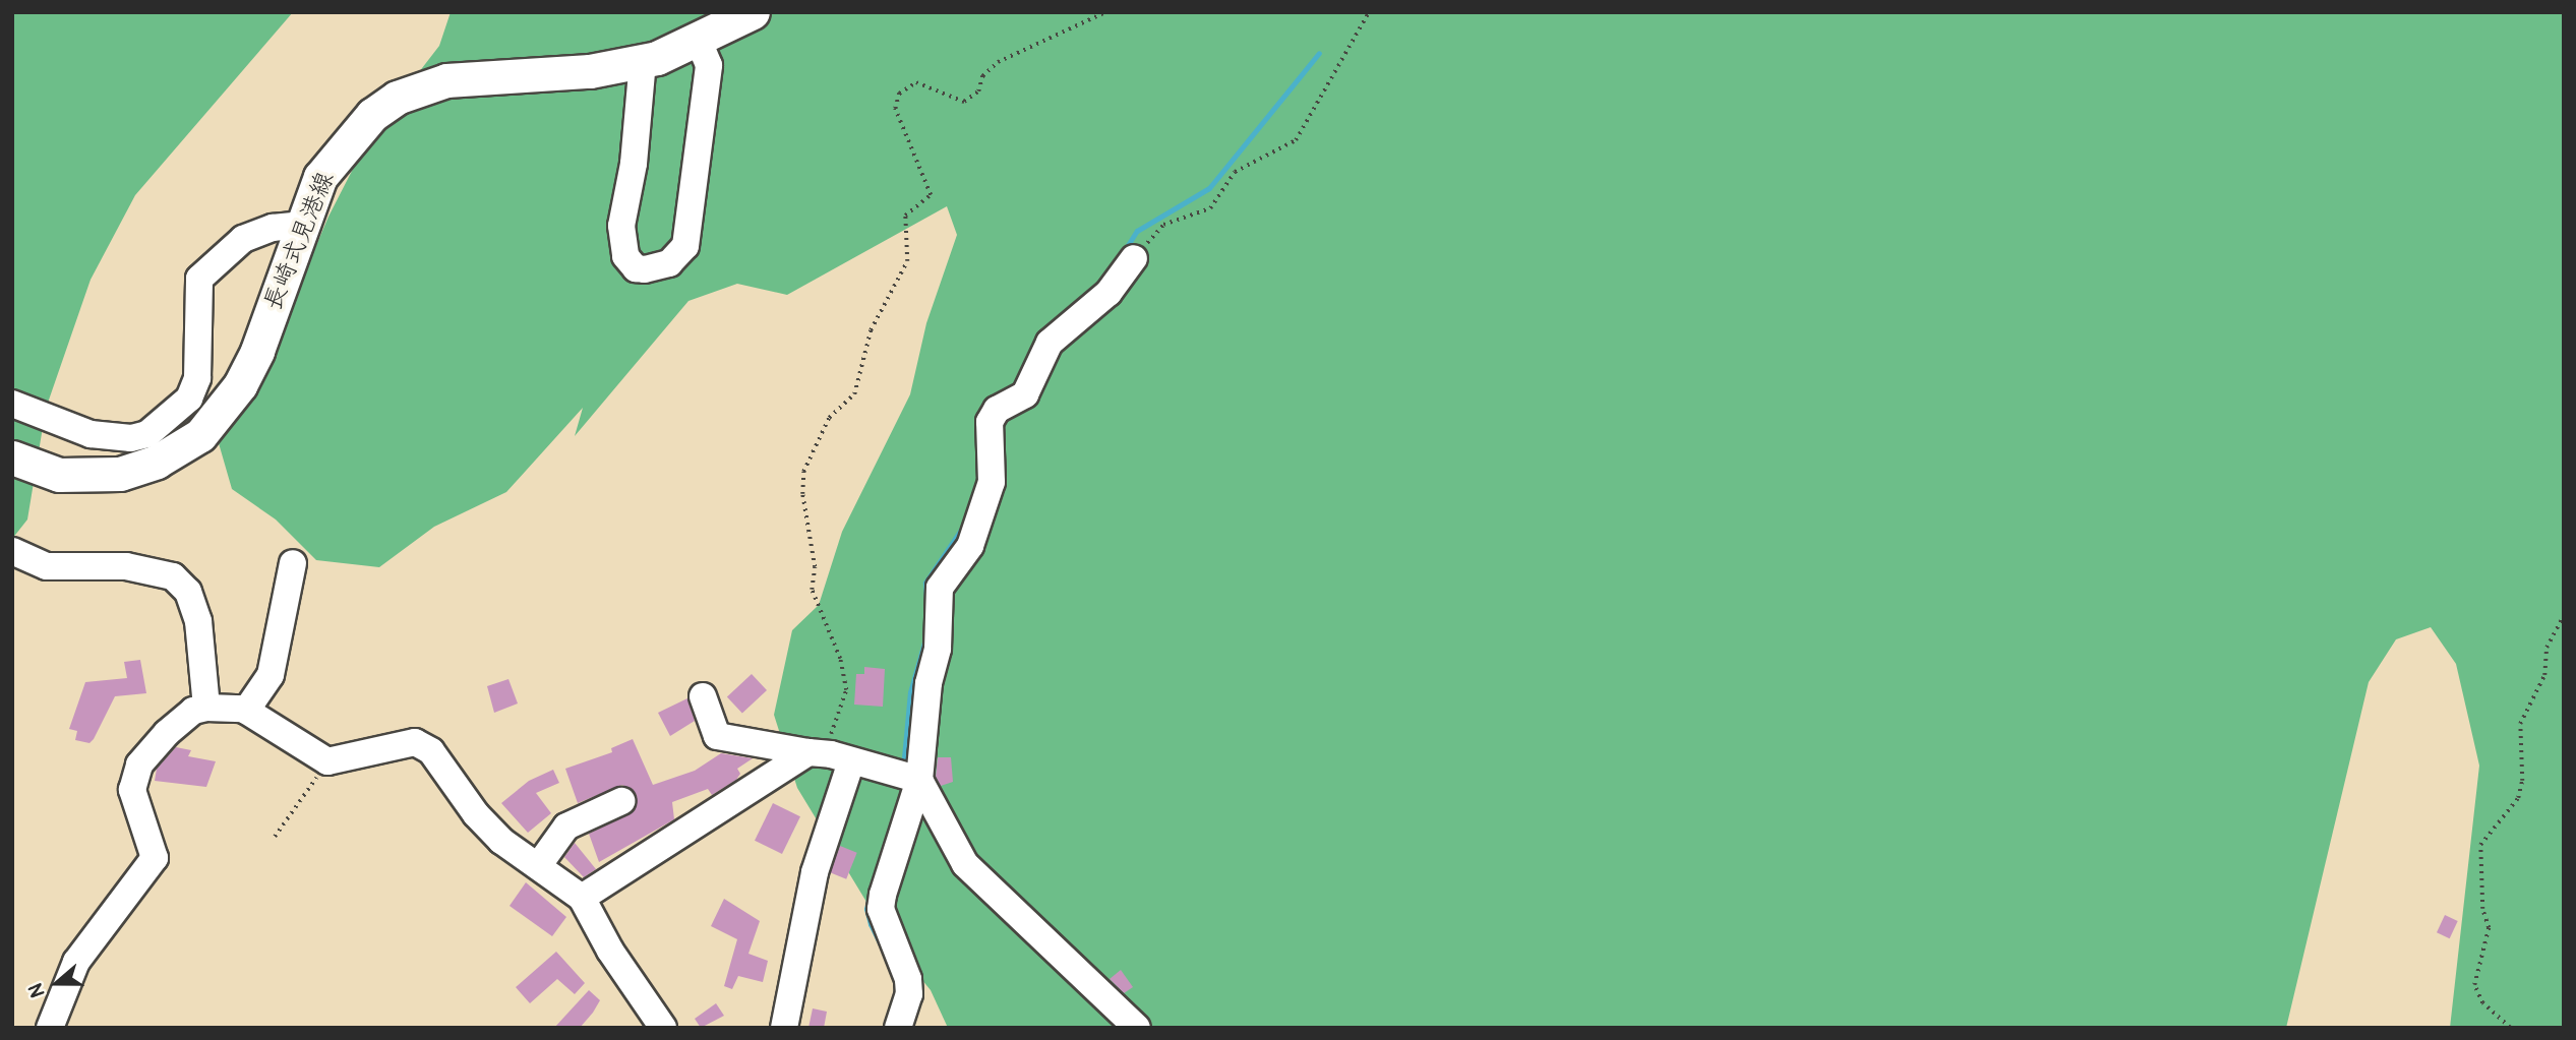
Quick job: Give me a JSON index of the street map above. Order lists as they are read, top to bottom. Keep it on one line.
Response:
{"streets":{"main road":["長崎式見港線"]},"north":"left"}
